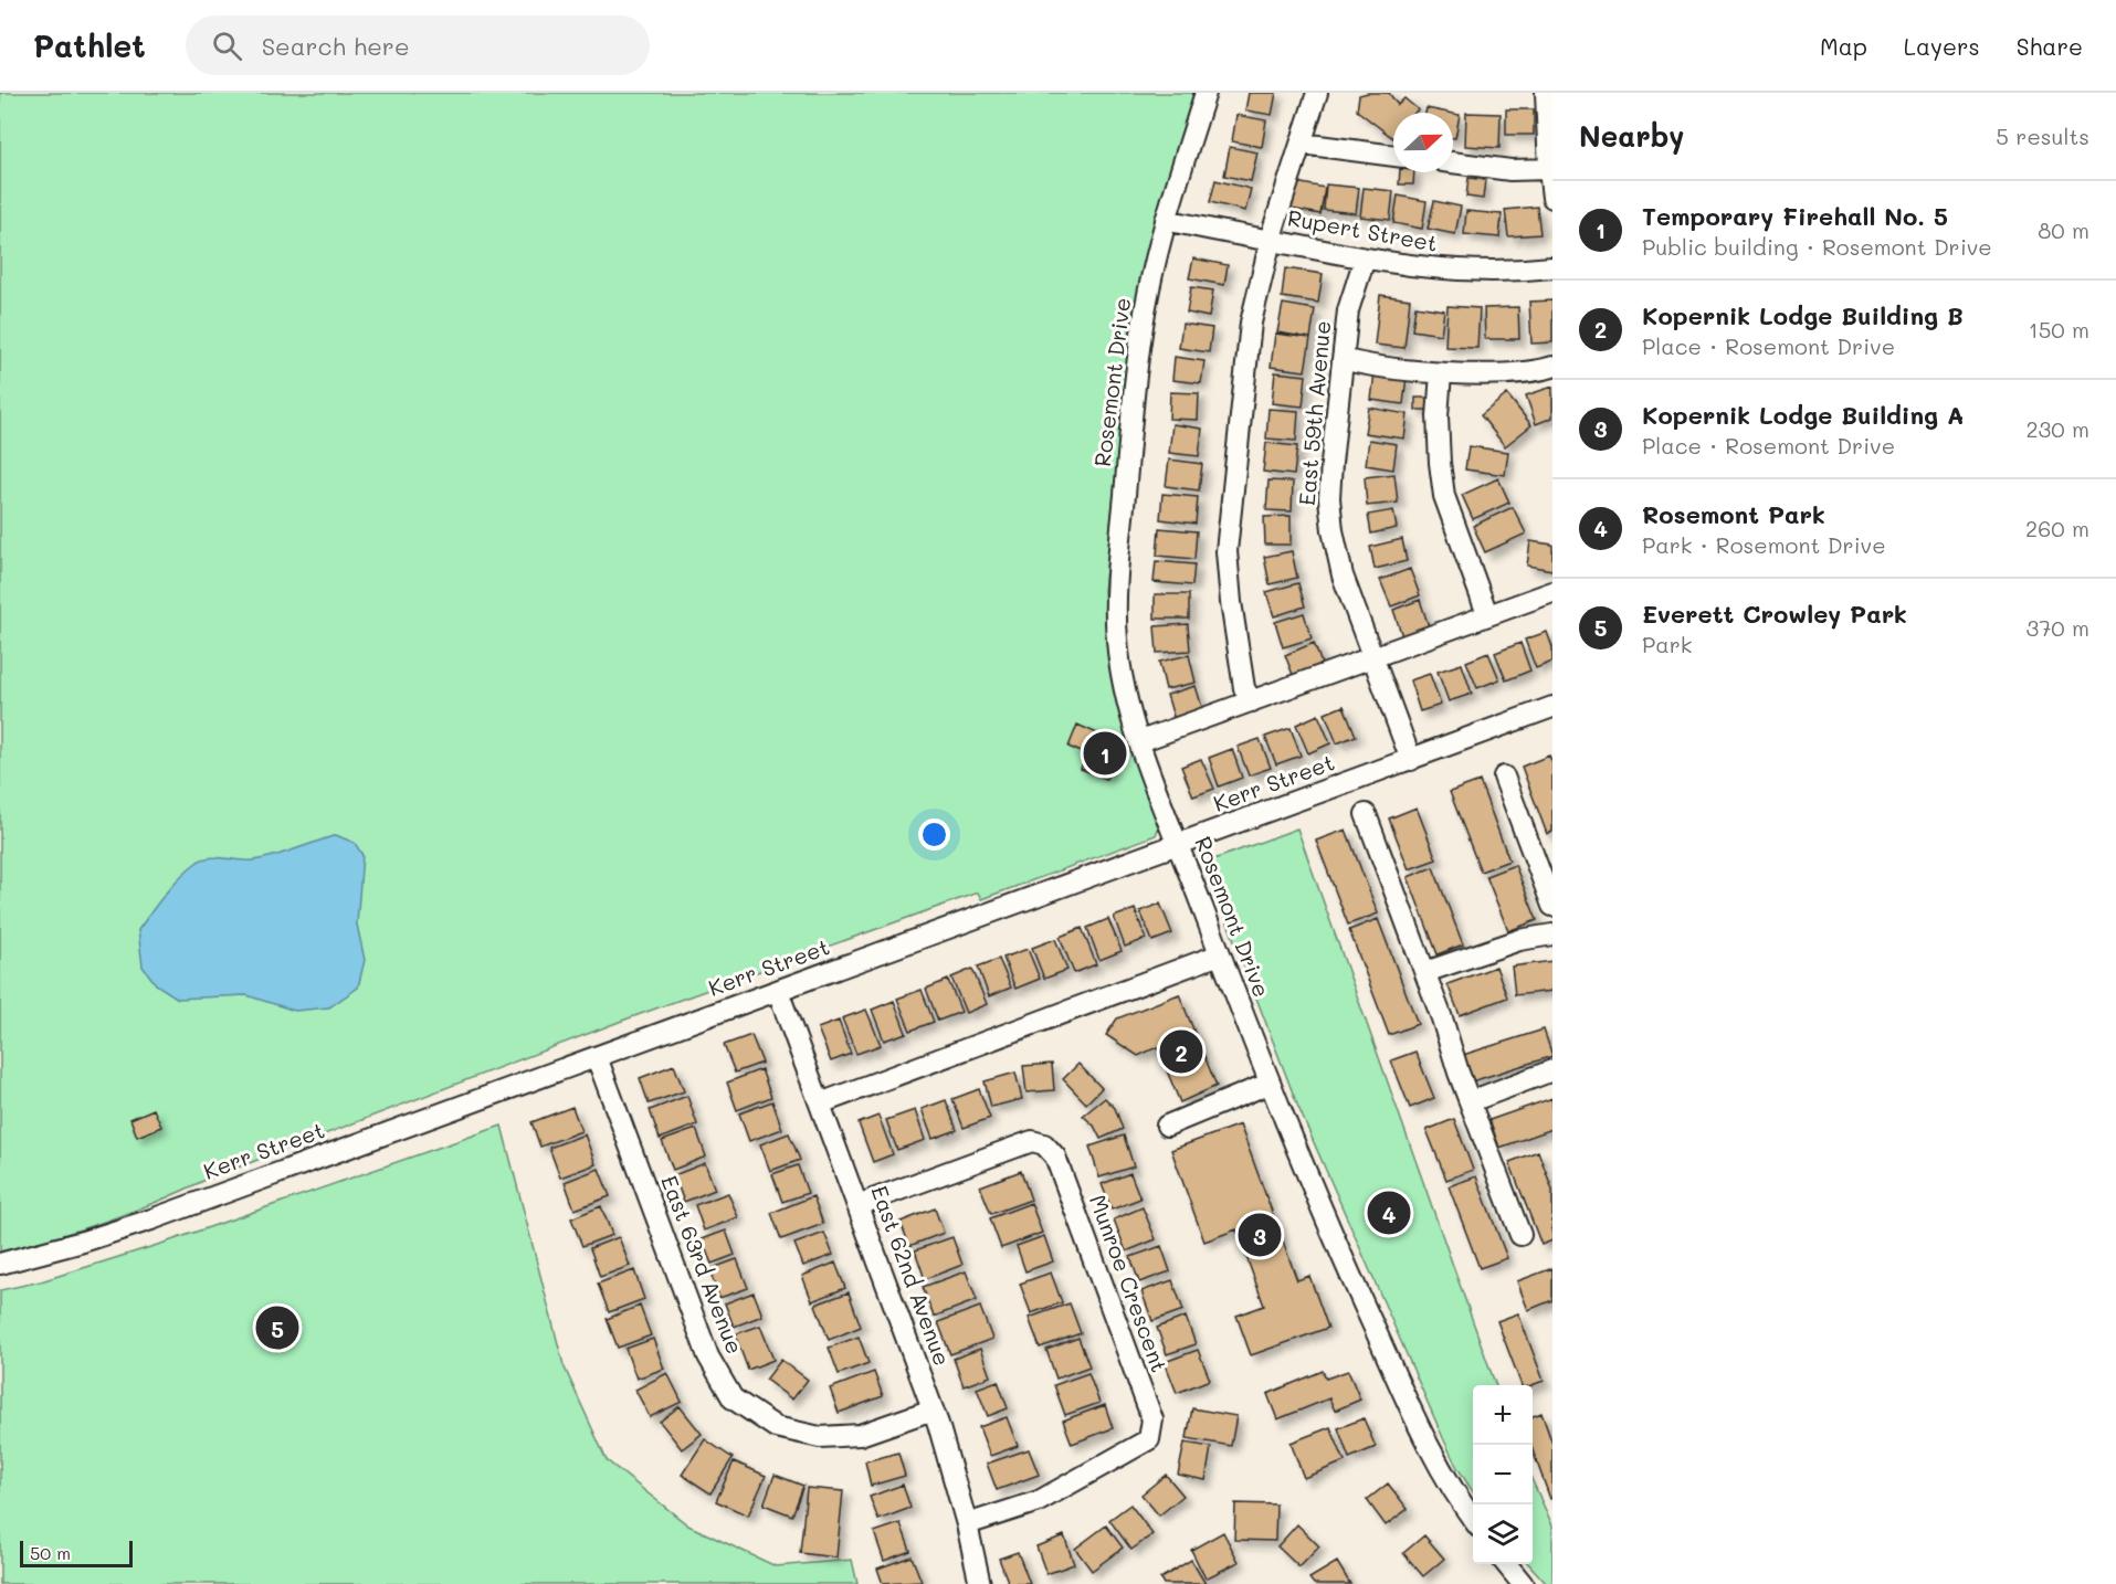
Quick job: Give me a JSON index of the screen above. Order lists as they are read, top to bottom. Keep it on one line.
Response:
{"streets":{"street":["Rupert Street","Rosemont Drive","East 59th Avenue","Kerr Street","East 63rd Avenue","East 62nd Avenue","Munroe Crescent"]},"crossings":[["Rupert Street","Rosemont Drive"],["Rupert Street","East 59th Avenue"],["Rosemont Drive","Kerr Street"],["East 59th Avenue","Kerr Street"],["Kerr Street","East 63rd Avenue"],["Kerr Street","East 62nd Avenue"],["East 63rd Avenue","East 62nd Avenue"],["East 62nd Avenue","Munroe Crescent"]],"scale_bar":"50 m","north":"right","page":{"header":"Pathlet","search":"Search here","nav":["Map","Layers","Share"],"heading":["Nearby","5 results"],"list":[{"mark":"1","name":"Temporary Firehall No. 5","note":"Public building · Rosemont Drive","value":"80 m"},{"mark":"2","name":"Kopernik Lodge Building B","note":"Place · Rosemont Drive","value":"150 m"},{"mark":"3","name":"Kopernik Lodge Building A","note":"Place · Rosemont Drive","value":"230 m"},{"mark":"4","name":"Rosemont Park","note":"Park · Rosemont Drive","value":"260 m"},{"mark":"5","name":"Everett Crowley Park","note":"Park","value":"370 m"}],"pins":["1","2","4","3","5"],"map_buttons":["+","−"],"scale":"50 m"}}
